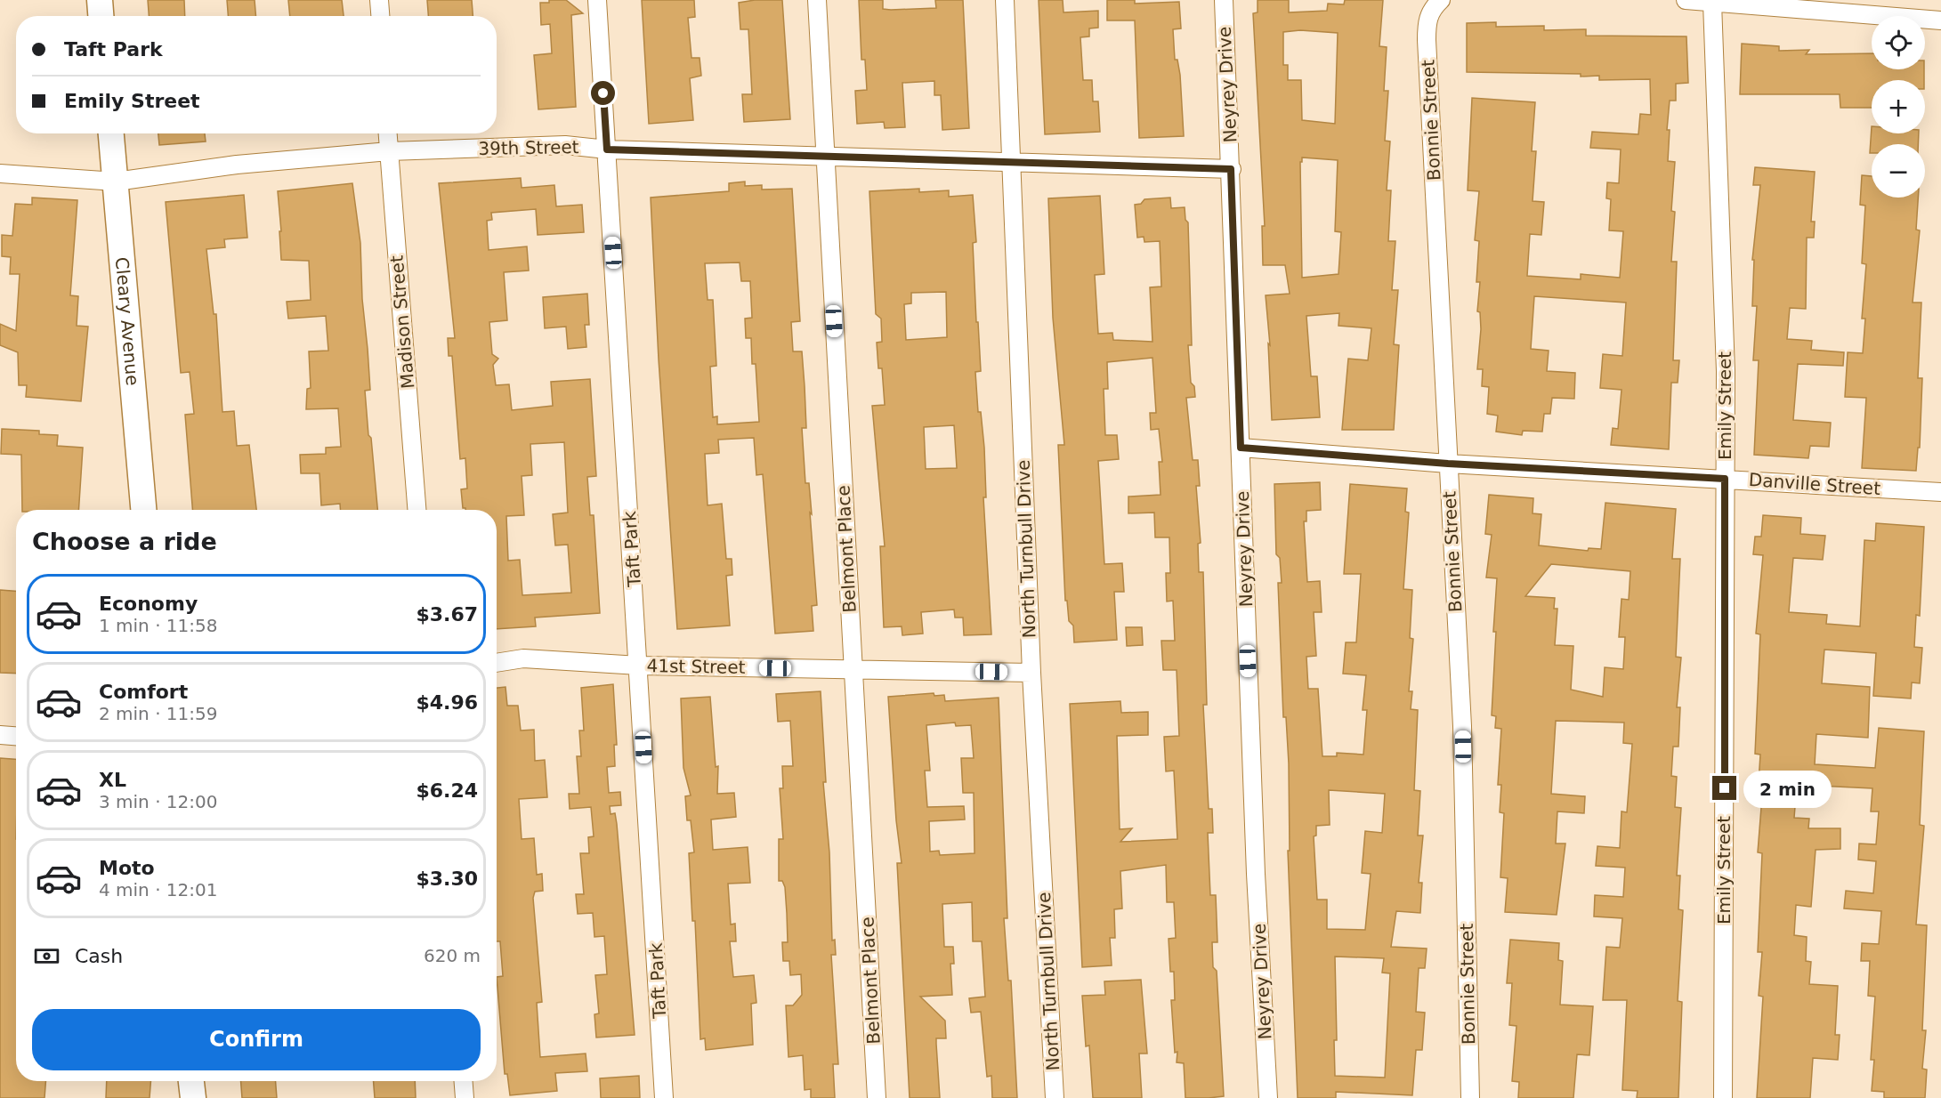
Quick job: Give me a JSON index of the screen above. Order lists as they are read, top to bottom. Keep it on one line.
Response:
{"streets":{"street":["Neyrey Drive","Bonnie Street","39th Street","Cleary Avenue","Madison Street","Emily Street","Danville Street","Taft Park","Belmont Place","North Turnbull Drive","41st Street"]},"crossings":[["Neyrey Drive","39th Street"],["Neyrey Drive","Danville Street"],["Bonnie Street","Danville Street"],["39th Street","Cleary Avenue"],["39th Street","Madison Street"],["39th Street","Taft Park"],["39th Street","Belmont Place"],["39th Street","North Turnbull Drive"],["Emily Street","Danville Street"],["Taft Park","41st Street"],["Belmont Place","41st Street"],["North Turnbull Drive","41st Street"]],"page":{"map_buttons":["+","−"],"banner":["Taft Park","Emily Street"],"heading":"Choose a ride","list":[{"name":"Economy","note":"1 min · 11:58","value":"$3.67"},{"name":"Comfort","note":"2 min · 11:59","value":"$4.96"},{"name":"XL","note":"3 min · 12:00","value":"$6.24"},{"name":"Moto","note":"4 min · 12:01","value":"$3.30"}],"bubble":"2 min","pay":["Cash","620 m"],"buttons":"Confirm"}}
